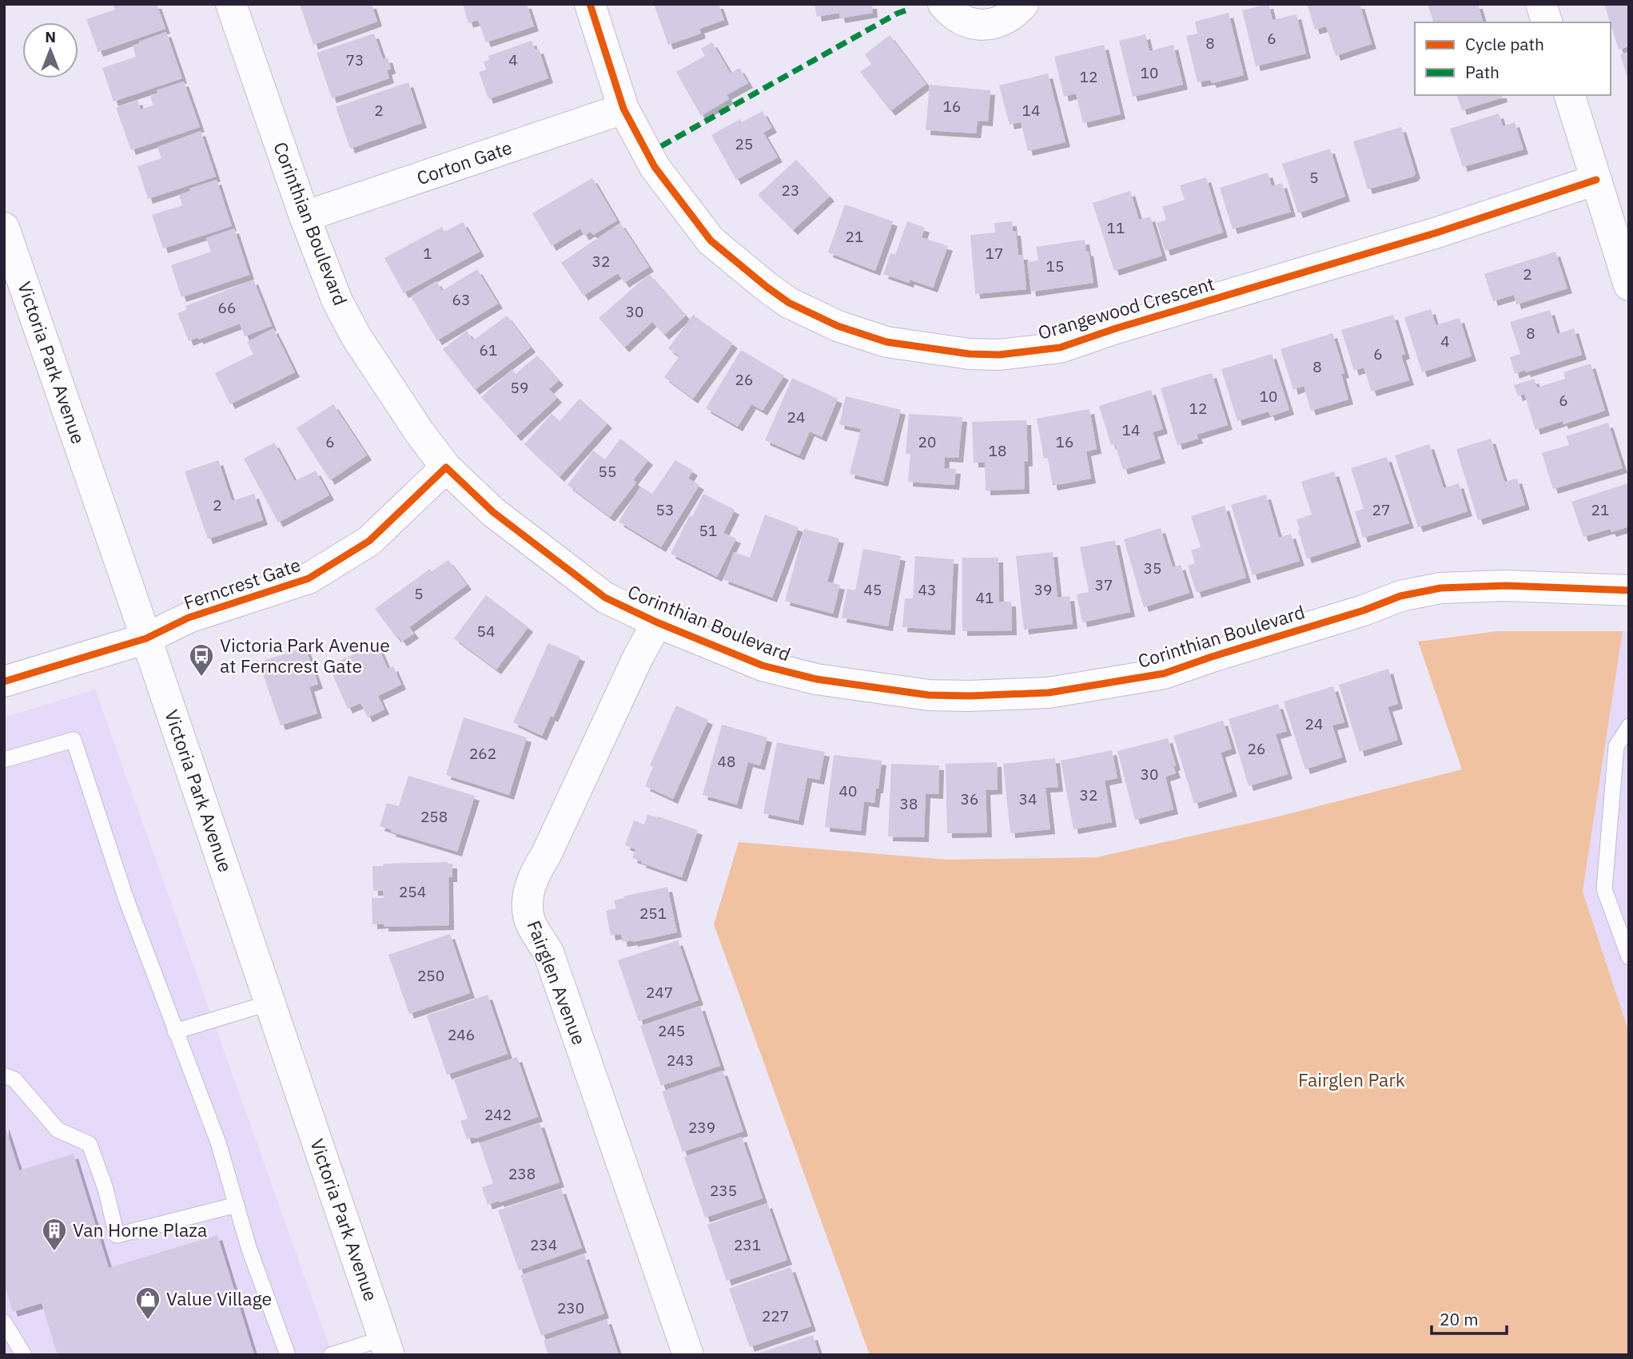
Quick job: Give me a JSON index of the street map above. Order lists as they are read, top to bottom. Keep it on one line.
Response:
{"streets":{"street":["Corton Gate","Corinthian Boulevard","Orangewood Crescent","Victoria Park Avenue","Ferncrest Gate","Fairglen Avenue"]},"crossings":[["Corton Gate","Corinthian Boulevard"],["Corton Gate","Orangewood Crescent"],["Corinthian Boulevard","Ferncrest Gate"],["Corinthian Boulevard","Fairglen Avenue"],["Victoria Park Avenue","Ferncrest Gate"]],"parks":["Fairglen Park"],"places":{"bus stop":["Victoria Park Avenue at Ferncrest Gate"],"building":["Van Horne Plaza"],"shop":["Value Village"]},"house_numbers":["6","8","73","4","10","12","16","2","14","25","5","23","11","21","1","17","32","15","2","63","66","30","8","4","61","6","8","26","59","10","6","12","24","14","6","20","16","18","55","2","53","27","21","51","35","37","45","43","39","5","41","54","24","26","262","48","30","40","32","36","34","38","258","254","251","250","247","245","246","243","242","239","238","235","234","231","230","227"],"legend":["Cycle path","Path"],"scale_bar":"20 m","north":"top"}
